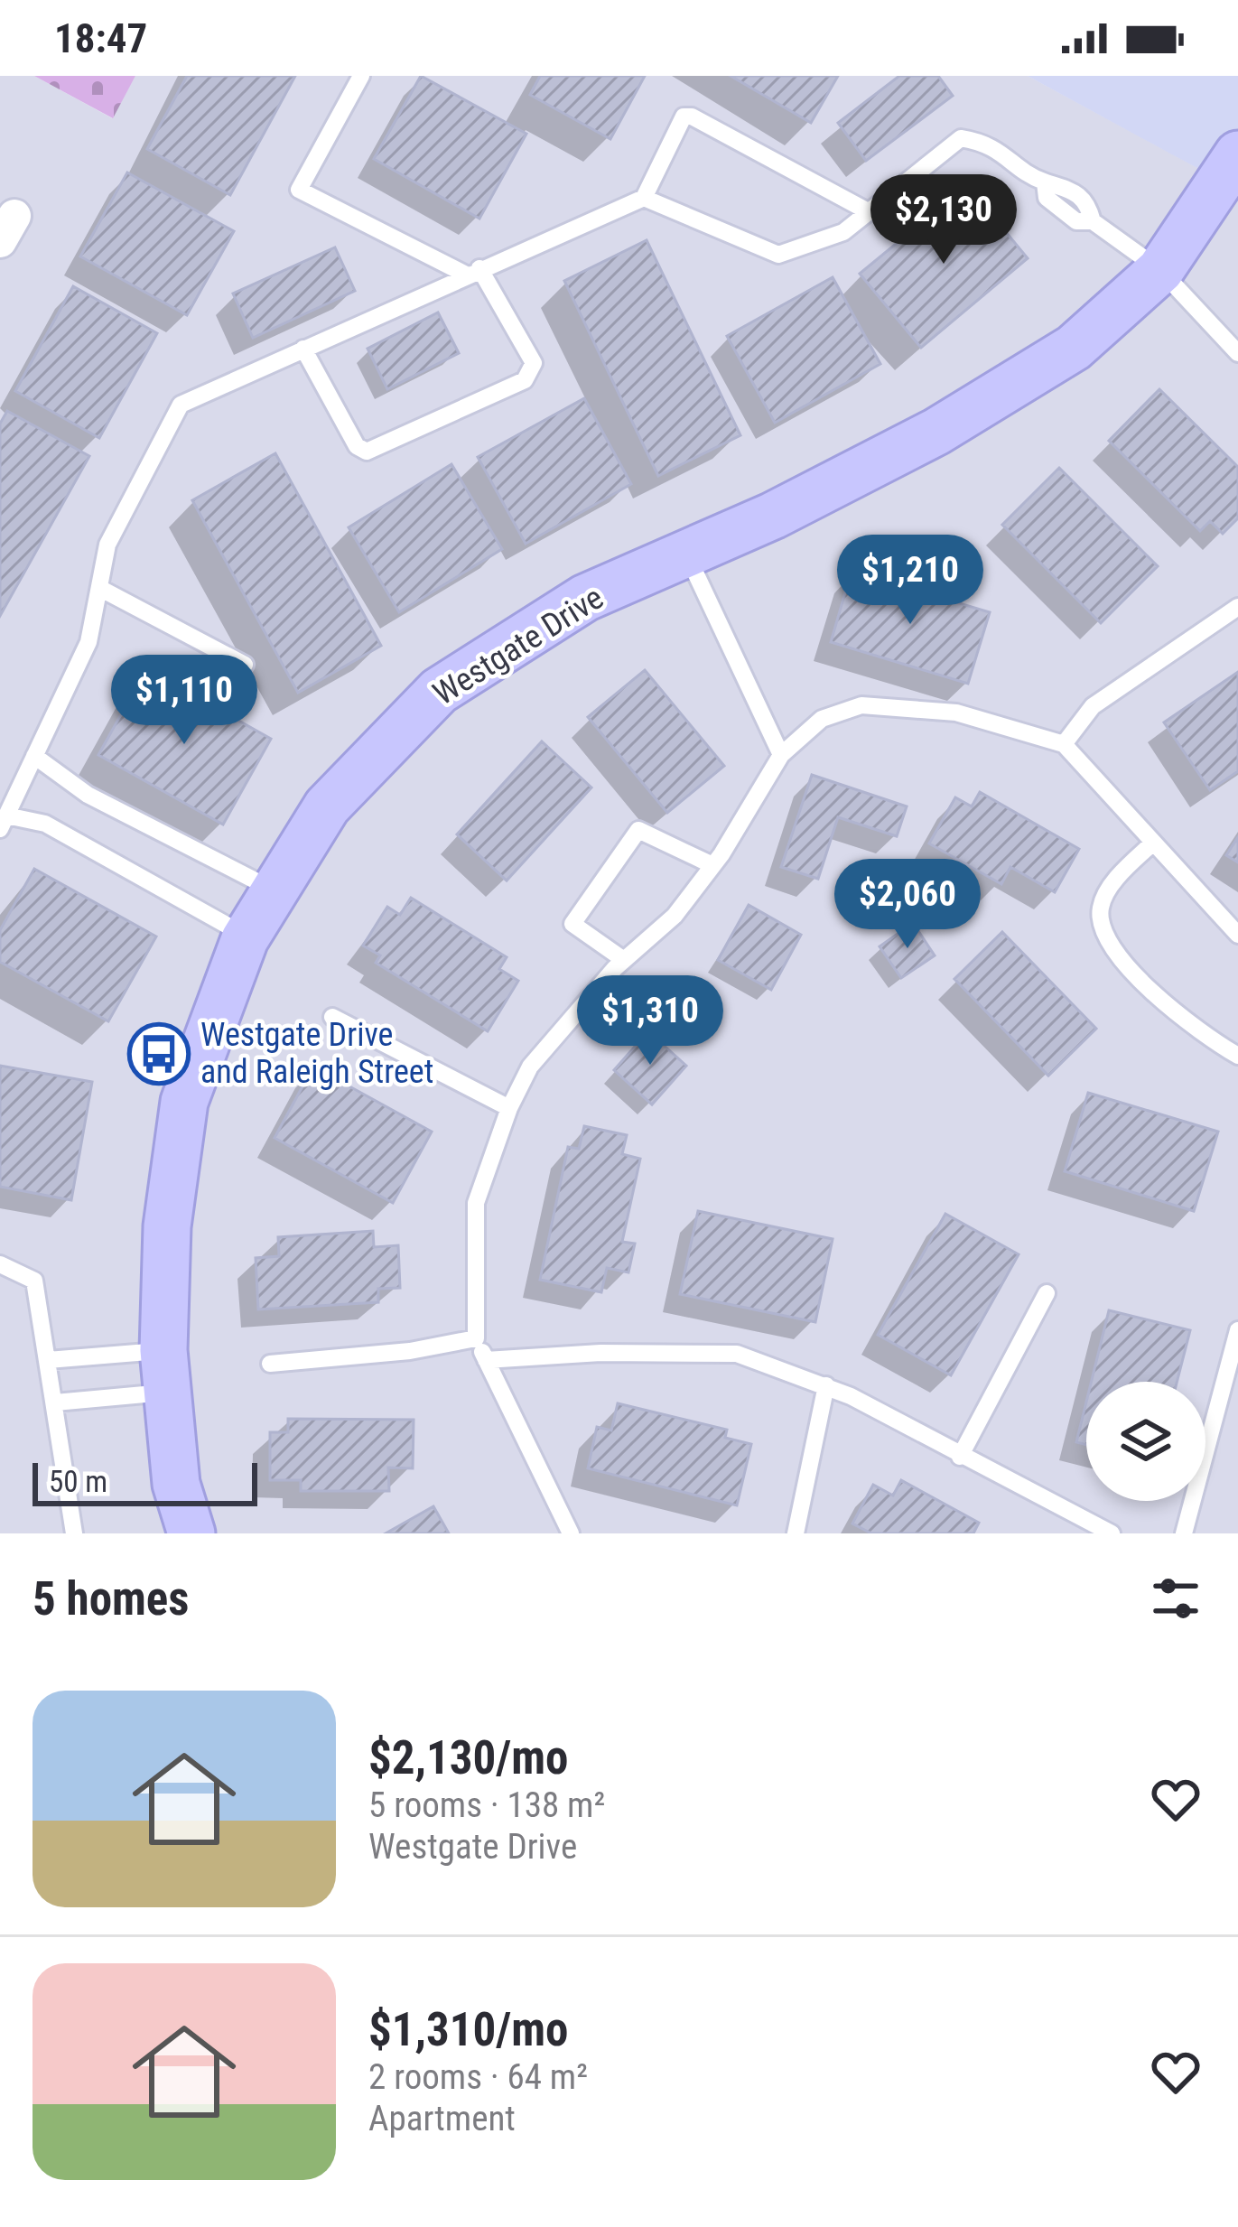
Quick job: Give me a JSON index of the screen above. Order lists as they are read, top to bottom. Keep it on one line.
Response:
{"streets":{"street":["Westgate Drive"]},"places":{"bus stop":["Westgate Drive and Raleigh Street"]},"scale_bar":"50 m","page":{"status":"18:47","price":["$2,130","$1,210","$1,110","$2,060","$1,310"],"scale":"50 m","heading":"5 homes","list":[{"name":"$2,130/mo","note":"5 rooms · 138 m² · Westgate Drive"},{"name":"$1,310/mo","note":"2 rooms · 64 m² · Apartment"}]}}
